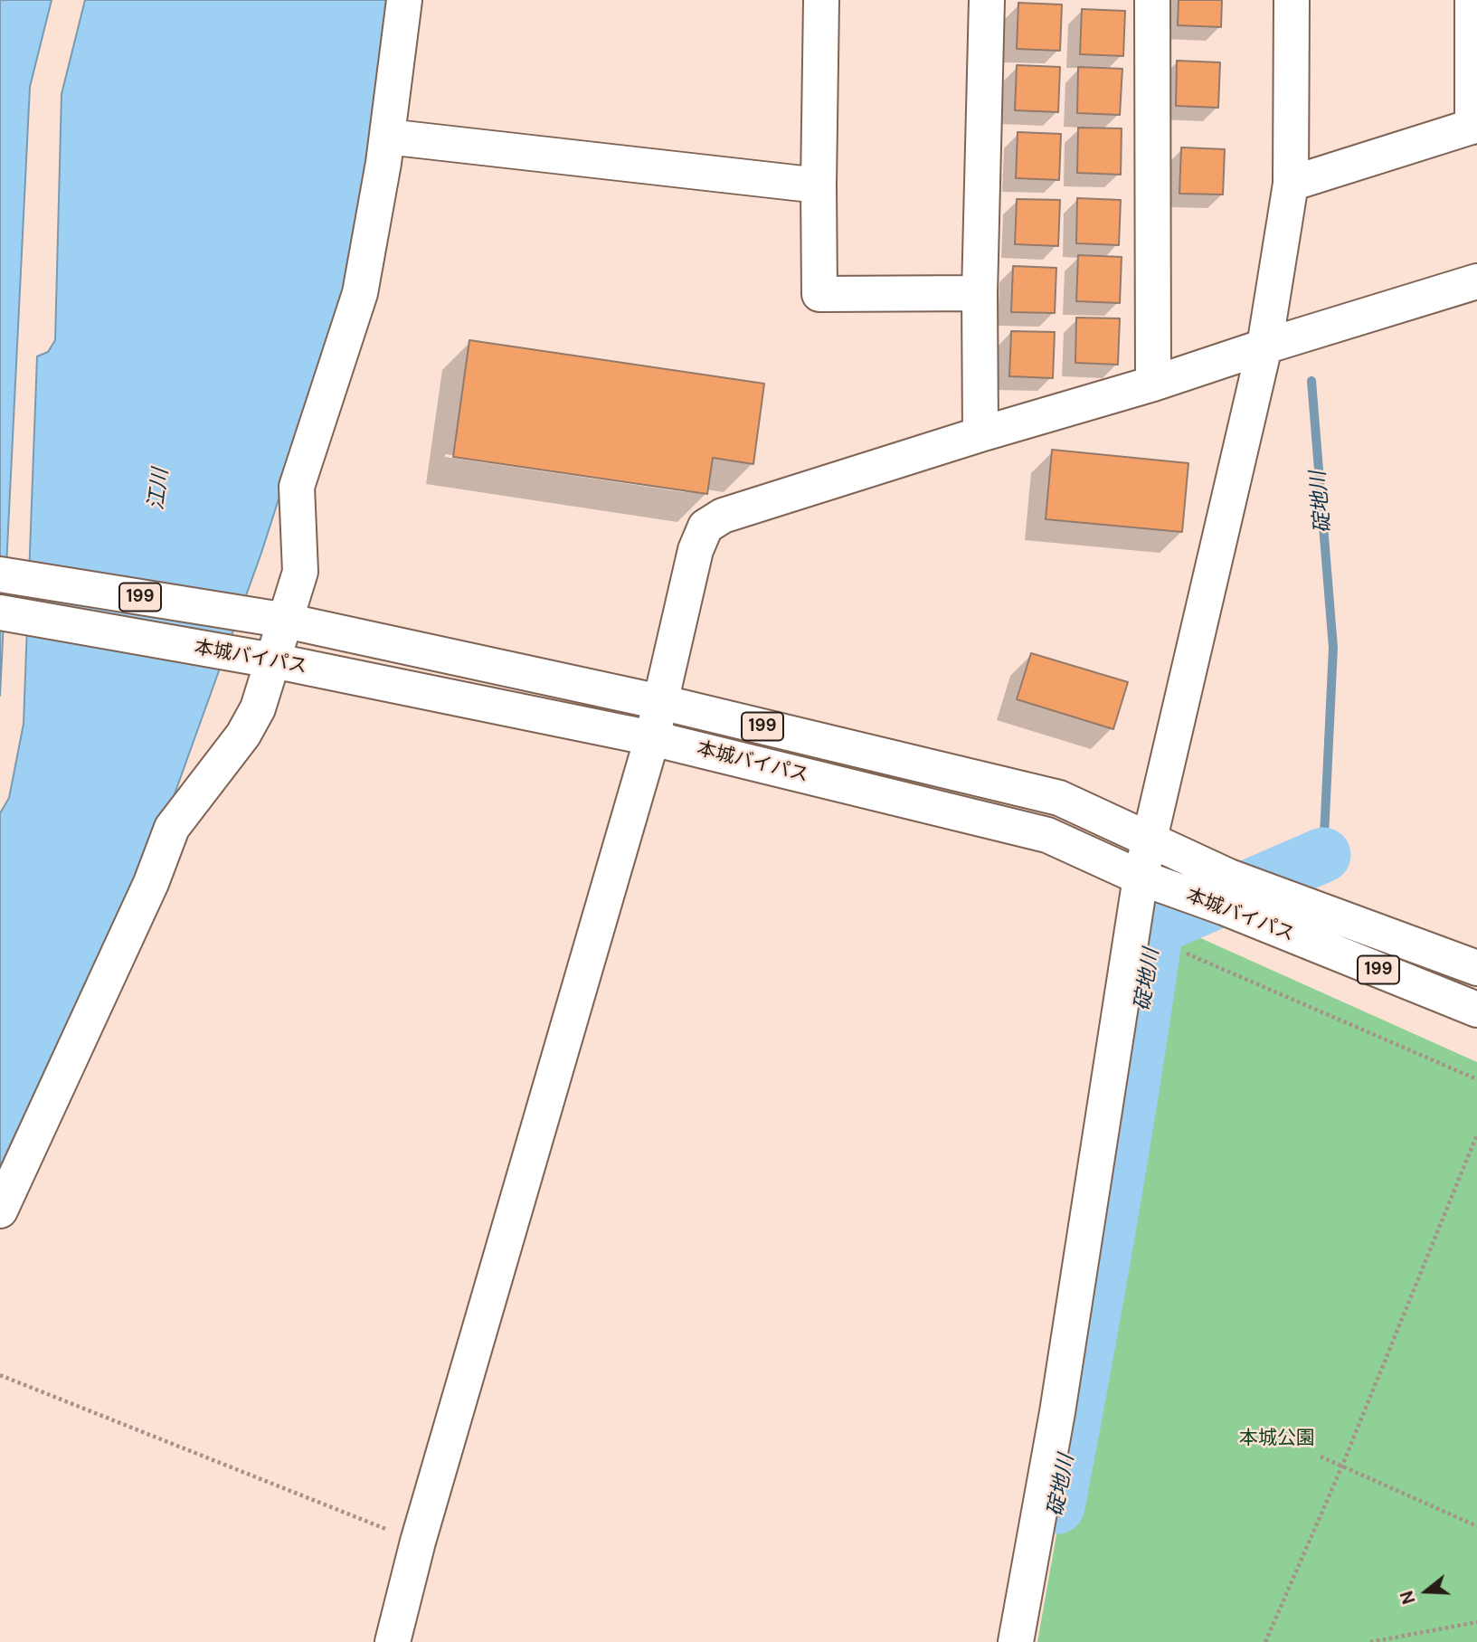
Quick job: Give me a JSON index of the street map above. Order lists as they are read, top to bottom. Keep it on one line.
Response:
{"streets":{"main road":["199","本城バイパス"]},"water":["江川","碇地川"],"parks":["本城公園"],"north":"left"}
